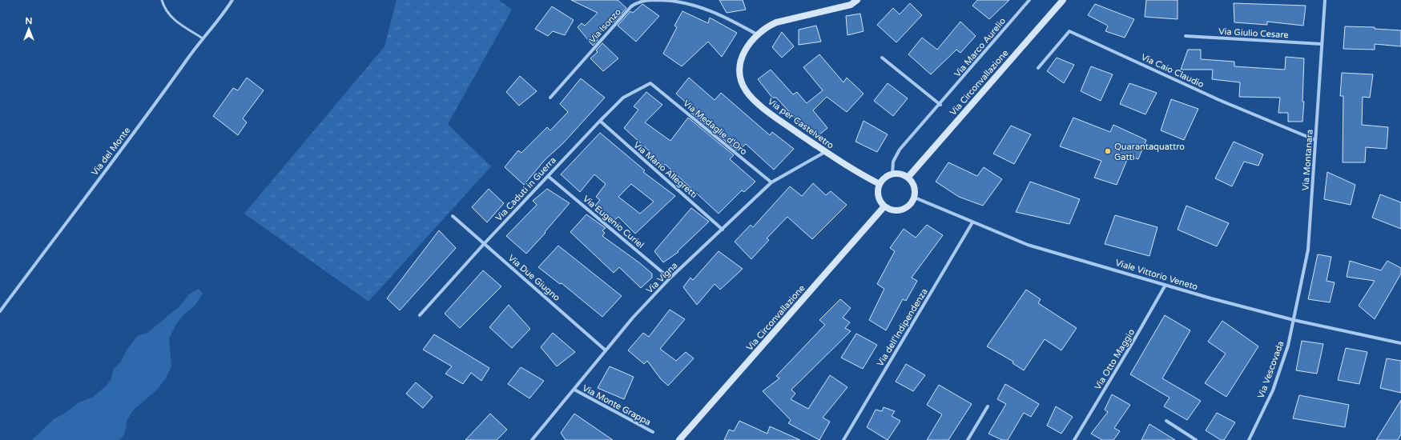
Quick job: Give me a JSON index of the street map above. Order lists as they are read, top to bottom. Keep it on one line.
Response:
{"streets":{"main road":["Via Circonvallazione","Via per Castelvetro"],"street":["Via Isonzo","Via Giulio Cesare","Via Marco Aurelio","Via Caio Claudio","Via Medaglie d'Oro","Via del Monte","Via Montanara","Via Mario Allegretti","Via Caduti in Guerra","Via Eugenio Curiel","Viale Vittorio Veneto","Via Due Giugno","Via Vigna","Via dell'Indipendenza","Via Otto Maggio","Via Vescovada","Via Monte Grappa"]},"crossings":[["Via Isonzo","Via per Castelvetro"],["Via Giulio Cesare","Via Montanara"],["Via Marco Aurelio","Via Circonvallazione"],["Via Marco Aurelio","Via per Castelvetro"],["Via Marco Aurelio","Viale Vittorio Veneto"],["Via Caio Claudio","Via Montanara"],["Via Circonvallazione","Via per Castelvetro"],["Via Circonvallazione","Viale Vittorio Veneto"],["Via per Castelvetro","Viale Vittorio Veneto"],["Via per Castelvetro","Via Vigna"],["Via Medaglie d'Oro","Via Caduti in Guerra"],["Via Medaglie d'Oro","Via Vigna"],["Via Montanara","Viale Vittorio Veneto"],["Via Montanara","Via Vescovada"],["Via Mario Allegretti","Via Caduti in Guerra"],["Via Mario Allegretti","Via Vigna"],["Via Caduti in Guerra","Via Eugenio Curiel"],["Via Caduti in Guerra","Via Due Giugno"],["Via Eugenio Curiel","Via Vigna"],["Viale Vittorio Veneto","Via dell'Indipendenza"],["Viale Vittorio Veneto","Via Otto Maggio"],["Viale Vittorio Veneto","Via Vescovada"],["Via Due Giugno","Via Vigna"],["Via Vigna","Via Monte Grappa"]],"places":["Quarantaquattro Gatti"],"north":"top"}
